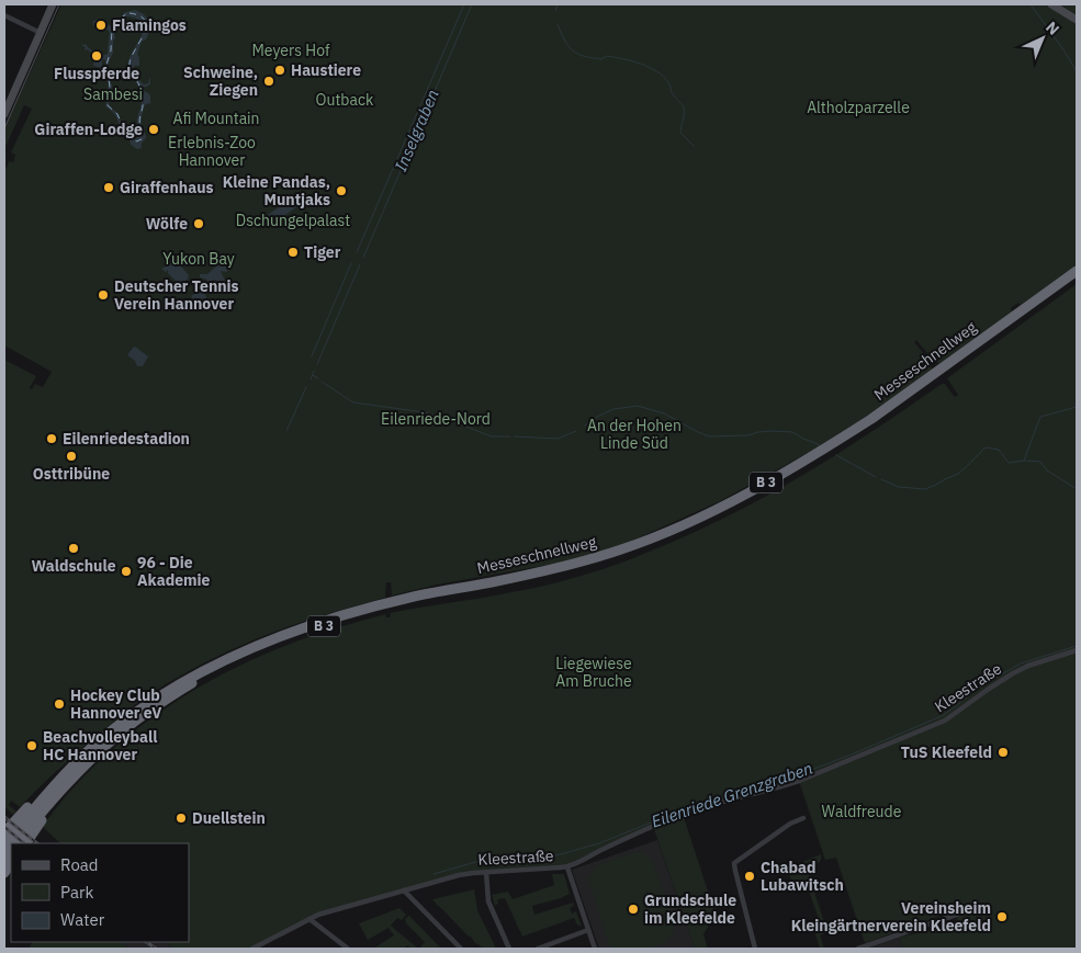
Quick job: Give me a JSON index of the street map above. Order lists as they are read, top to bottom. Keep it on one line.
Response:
{"streets":{"highway":["Messeschnellweg","B 3"],"street":["Kleestraße"]},"water":["Inselgraben","Eilenriede Grenzgraben"],"parks":["Meyers Hof","Sambesi","Outback","Altholzparzelle","Afi Mountain","Erlebnis-Zoo Hannover","Dschungelpalast","Yukon Bay","Eilenriede-Nord","An der Hohen Linde Süd","Liegewiese Am Bruche","Waldfreude"],"places":["Flamingos","Flusspferde","Haustiere","Schweine, Ziegen","Giraffen-Lodge","Giraffenhaus","Kleine Pandas, Muntjaks","Wölfe","Tiger","Deutscher Tennis Verein Hannover","Eilenriedestadion","Osttribüne","Waldschule","96 - Die Akademie","Hockey Club Hannover eV","Beachvolleyball HC Hannover","TuS Kleefeld","Duellstein","Chabad Lubawitsch","Grundschule im Kleefelde","Vereinsheim Kleingärtnerverein Kleefeld"],"legend":["Road","Park","Water"],"north":"top right"}
